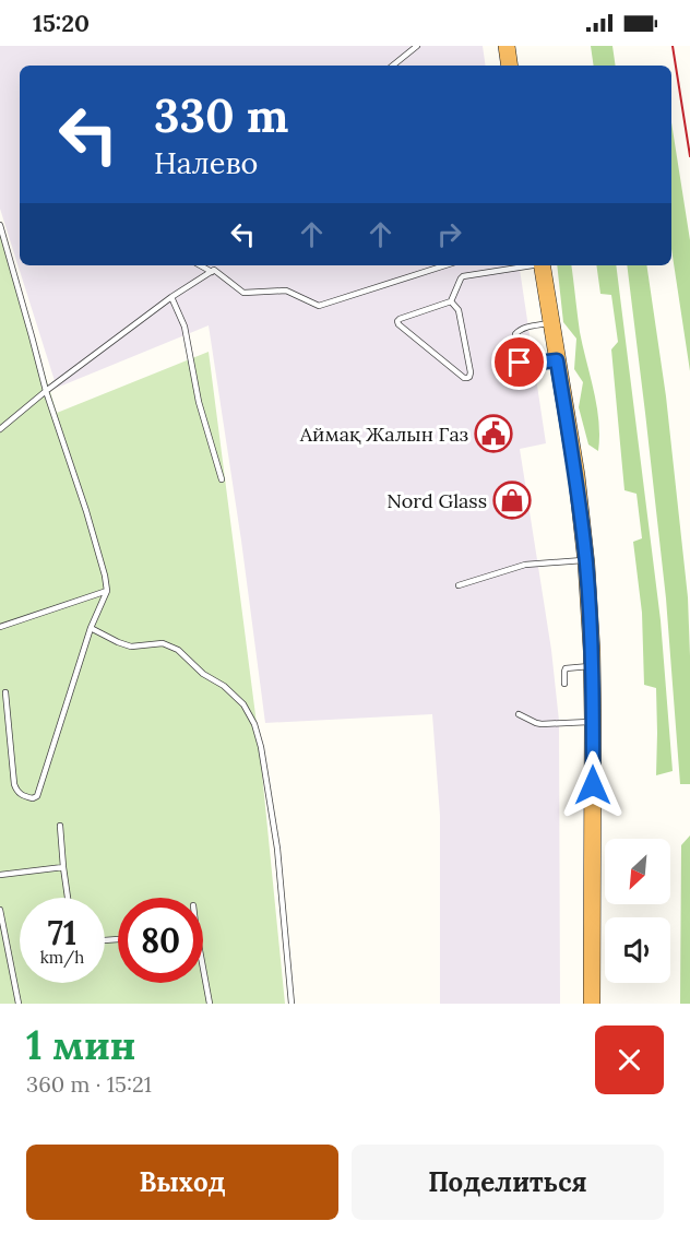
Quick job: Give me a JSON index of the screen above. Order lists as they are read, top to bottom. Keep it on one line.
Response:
{"places":{"public building":["Аймақ Жалын Газ"],"shop":["Nord Glass"]},"north":"bottom left","page":{"status":"15:20","turn":["330 m","Налево"],"speed":"71 km/h","limit":"80","heading":["1 мин","360 m · 15:21"],"buttons":["Выход","Поделиться"]}}
